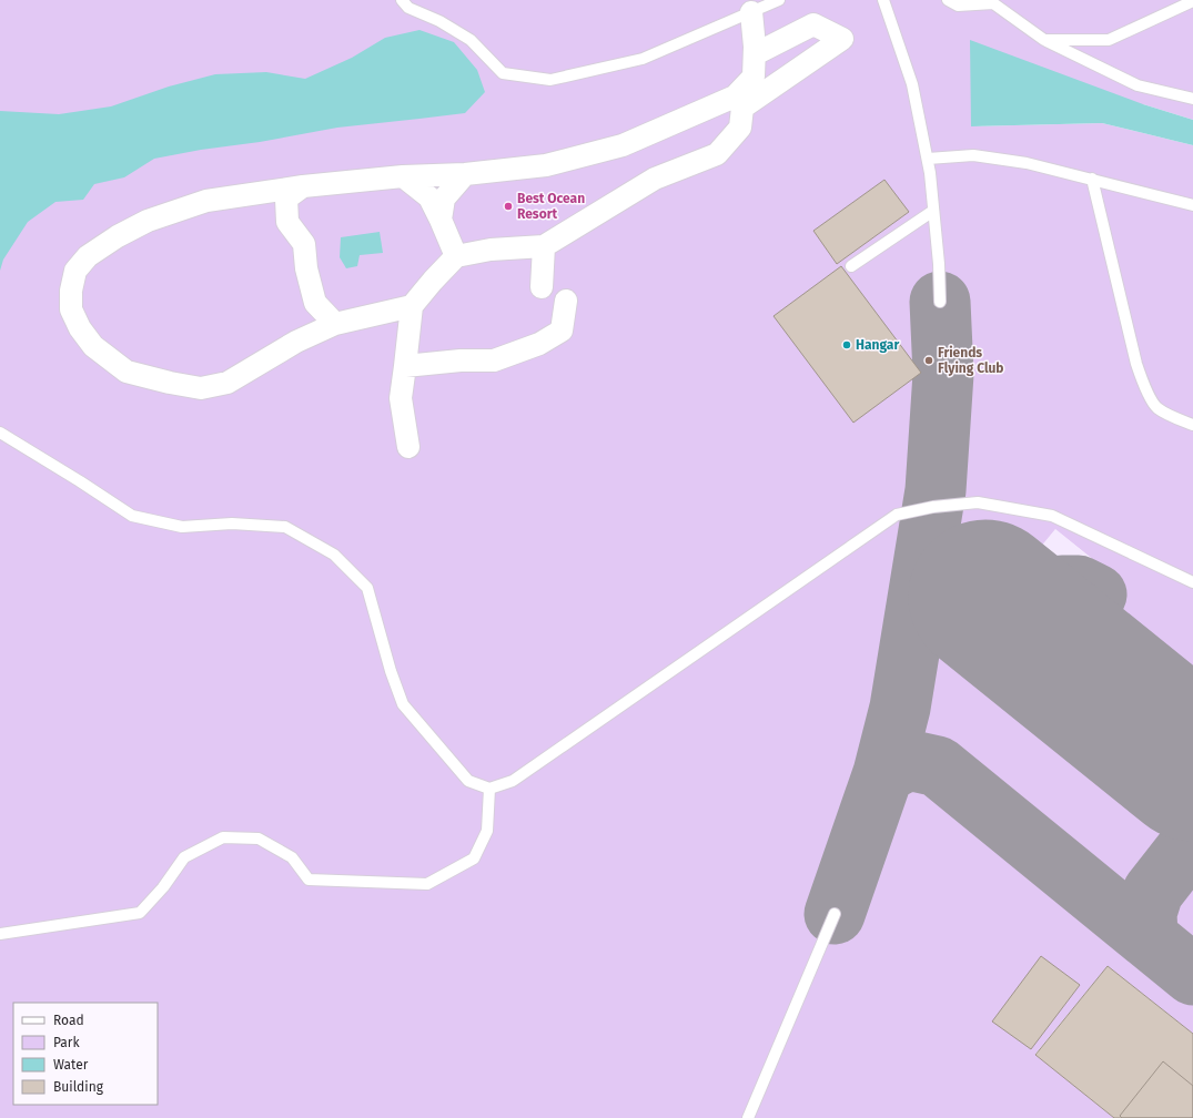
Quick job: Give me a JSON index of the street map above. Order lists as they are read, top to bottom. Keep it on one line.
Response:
{"places":["Best Ocean Resort","Hangar","Friends Flying Club"],"legend":["Road","Park","Water","Building"]}
